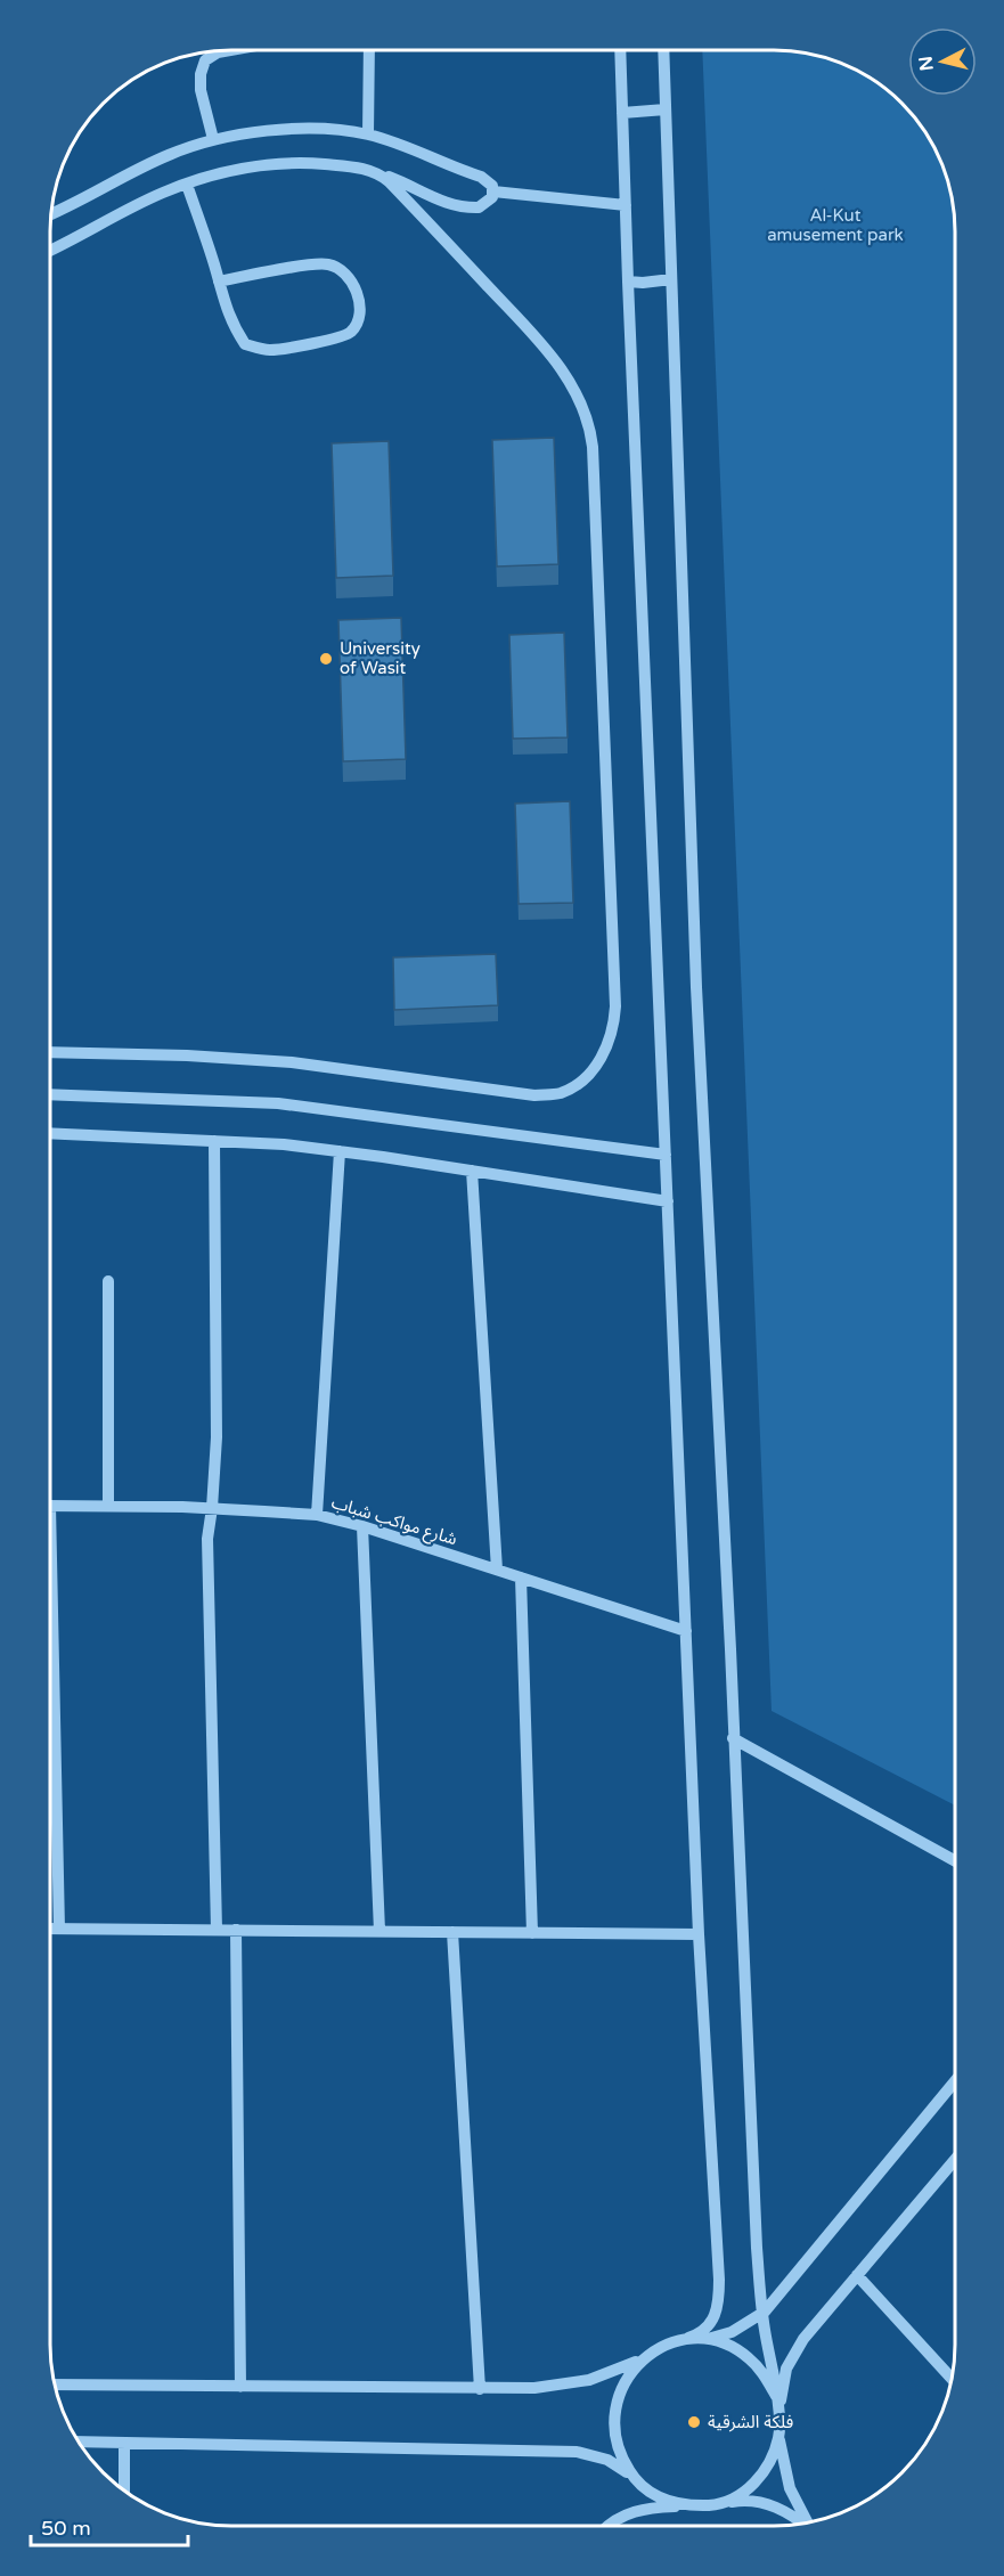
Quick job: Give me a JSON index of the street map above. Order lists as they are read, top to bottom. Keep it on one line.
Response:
{"streets":{"street":["شارع مواكب شباب"]},"parks":["Al-Kut amusement park"],"places":["University of Wasit","فلكة الشرقية"],"scale_bar":"50 m","north":"left"}
